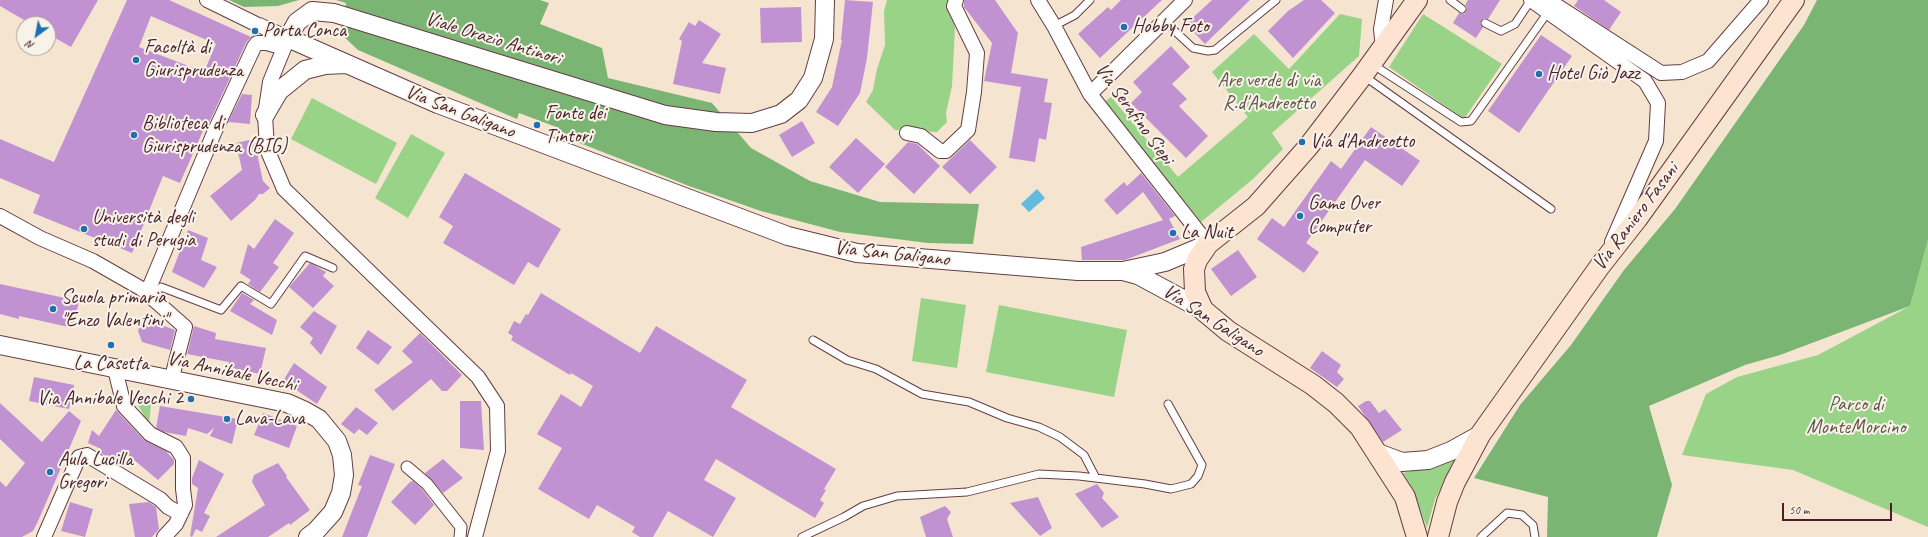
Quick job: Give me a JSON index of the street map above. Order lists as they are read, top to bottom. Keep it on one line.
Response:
{"streets":{"main road":["Via San Galigano","Via Raniero Fasani"],"street":["Viale Orazio Antinori","Via Serafino Siepi","Via Annibale Vecchi"]},"crossings":[["Viale Orazio Antinori","Via San Galigano"],["Via San Galigano","Via Raniero Fasani"]],"parks":["Are verde di via R.d'Andreotto","Parco di MonteMorcino"],"places":["Hobby Foto","Porta Conca","Facoltà di Giurisprudenza","Hotel Giò Jazz","Fonte dei Tintori","Biblioteca di Giurisprudenza (BIG)","Via d'Andreotto","Game Over Computer","Università degli studi di Perugia","La Nuit","Scuola primaria \"Enzo Valentini\"","La Casetta","Via Annibale Vecchi 2","Lava-Lava","Aula Lucilla Gregori"],"scale_bar":"50 m","north":"bottom left"}
